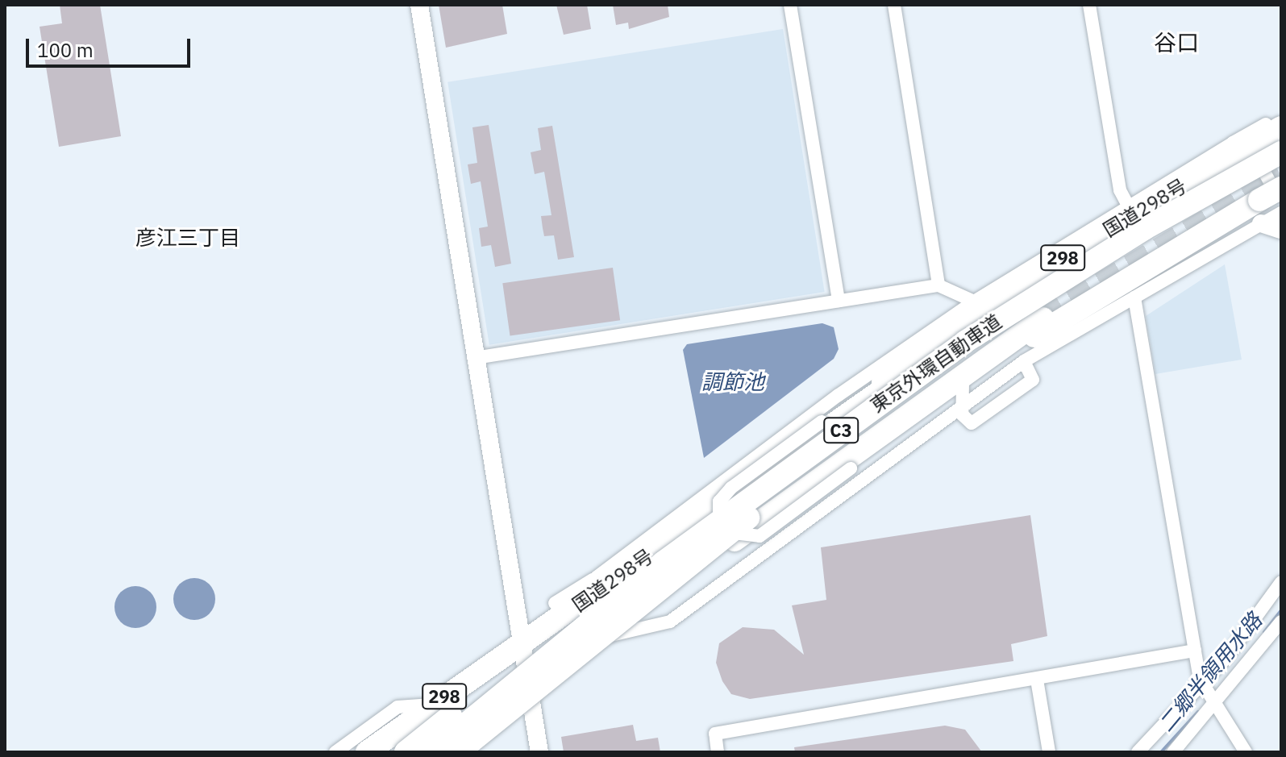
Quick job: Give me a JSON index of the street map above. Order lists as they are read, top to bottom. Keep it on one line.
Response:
{"streets":{"highway":["国道298号","298","東京外環自動車道","C3"]},"districts":["谷口","彦江三丁目"],"water":["調節池","二郷半領用水路"],"scale_bar":"100 m"}
